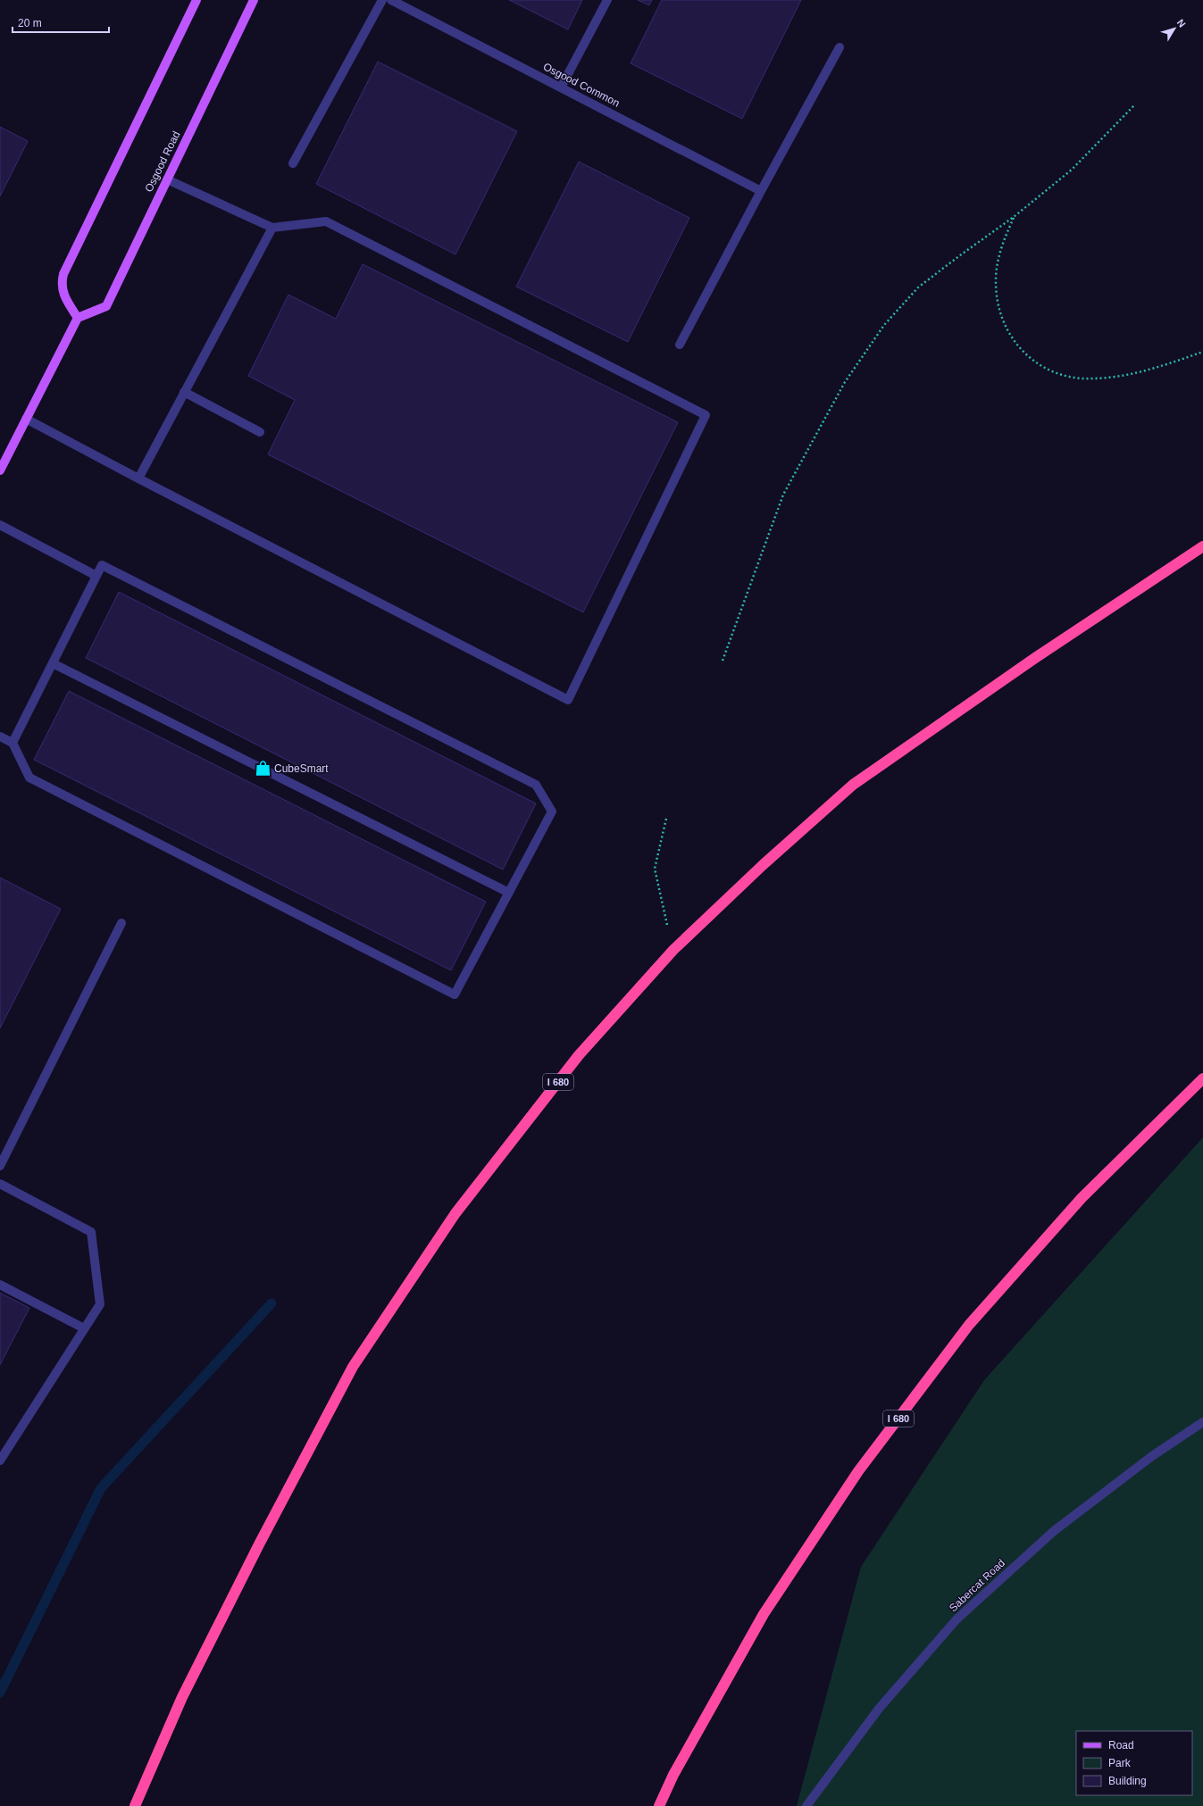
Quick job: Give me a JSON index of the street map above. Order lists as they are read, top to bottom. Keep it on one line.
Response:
{"streets":{"highway":["I 680"],"main road":["Osgood Road"],"street":["Osgood Common","Sabercat Road"]},"places":{"shop":["CubeSmart"]},"legend":["Road","Park","Building"],"scale_bar":"20 m","north":"top right"}
